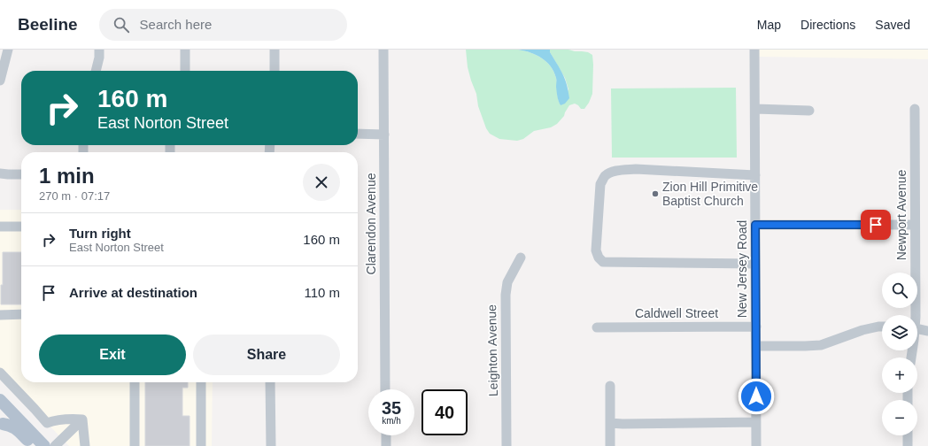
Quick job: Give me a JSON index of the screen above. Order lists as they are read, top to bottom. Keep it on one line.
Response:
{"streets":{"street":["Newport Avenue","Clarendon Avenue","New Jersey Road","Caldwell Street","Leighton Avenue"]},"crossings":[["New Jersey Road","Caldwell Street"]],"places":["Zion Hill Primitive Baptist Church"],"page":{"header":"Beeline","search":"Search here","nav":["Map","Directions","Saved"],"turn":["160 m","East Norton Street"],"heading":["1 min","270 m · 07:17"],"list":[{"name":"Turn right","note":"East Norton Street","value":"160 m"},{"name":"Arrive at destination","value":"110 m"}],"map_buttons":["+","−"],"buttons":["Exit","Share"],"speed":"35 km/h","limit":"40"}}
